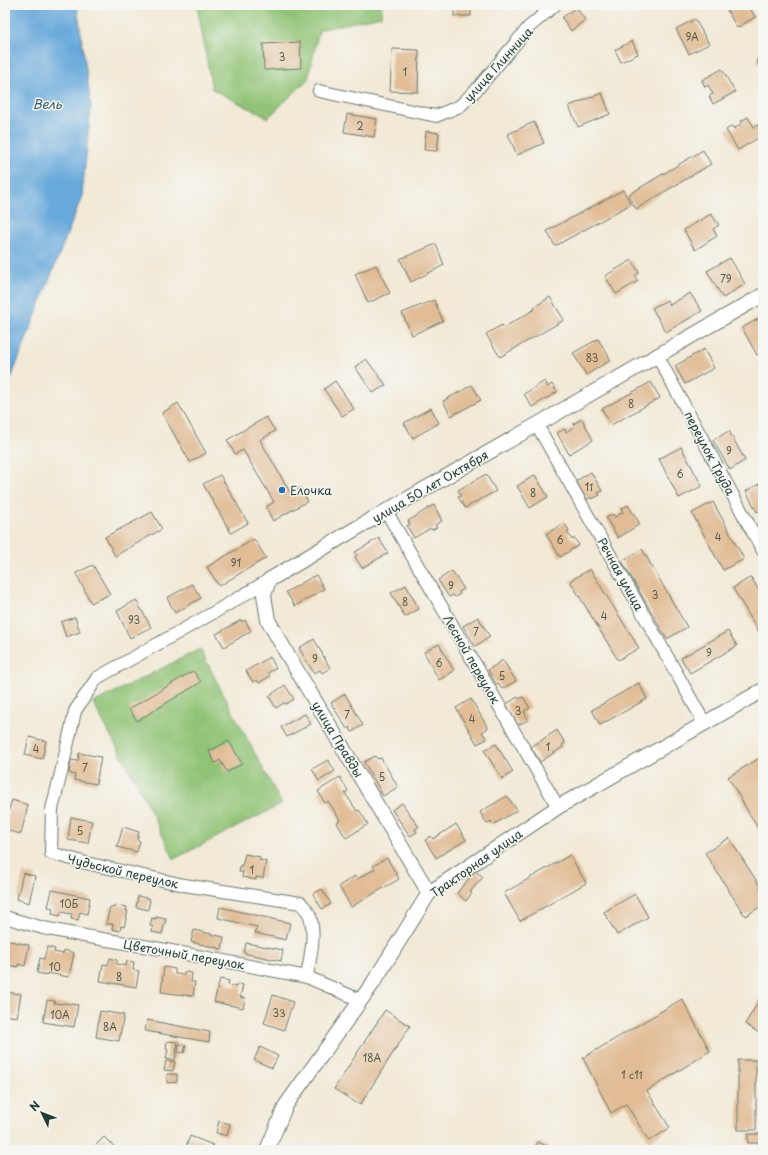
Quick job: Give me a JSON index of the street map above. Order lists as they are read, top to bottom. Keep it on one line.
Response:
{"streets":{"street":["улица Глинница","переулок Труда","улица 50 лет Октября","Речная улица","Лесной переулок","улица Правды","Тракторная улица","Чудьской переулок","Цветочный переулок"]},"crossings":[["переулок Труда","улица 50 лет Октября"],["улица 50 лет Октября","Речная улица"],["улица 50 лет Октября","Лесной переулок"],["улица 50 лет Октября","улица Правды"],["улица 50 лет Октября","Чудьской переулок"],["Речная улица","Тракторная улица"],["Лесной переулок","Тракторная улица"],["улица Правды","Тракторная улица"],["Тракторная улица","Цветочный переулок"],["Чудьской переулок","Цветочный переулок"]],"water":["Вель"],"places":["Елочка"],"house_numbers":["9А","3","1","2","79","83","8","9","6","11","8","4","6","91","9","3","8","4","93","7","9","9","6","5","3","7","4","1","4","7","5","5","1","10Б","10","8","33","10А","8А","18А","1 с11"],"north":"top left"}
